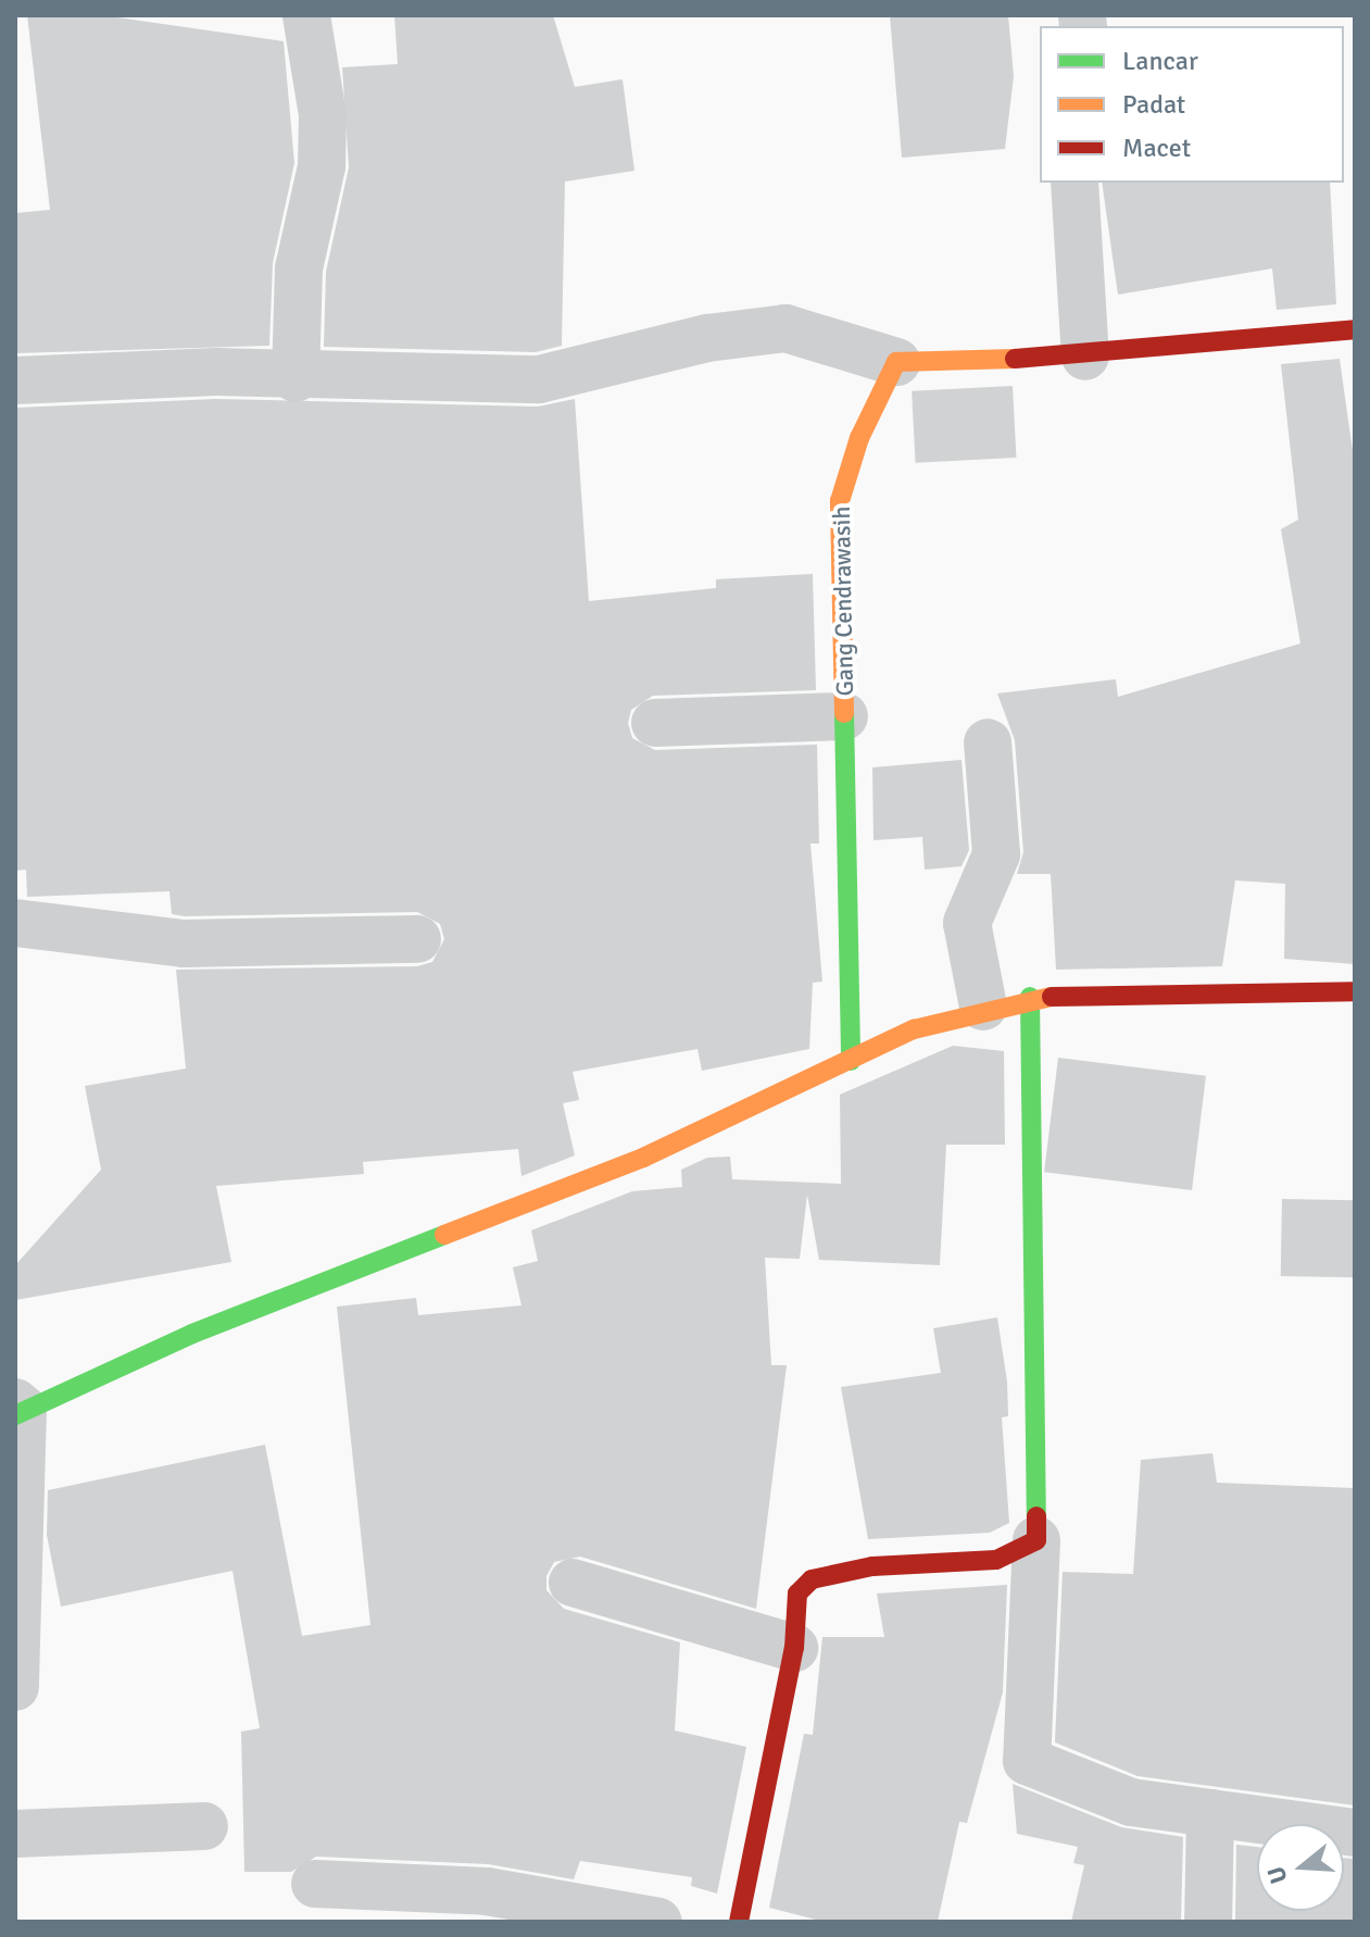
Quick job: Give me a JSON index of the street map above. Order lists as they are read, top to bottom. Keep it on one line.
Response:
{"streets":{"street":["Gang Cendrawasih"]},"legend":["Lancar","Padat","Macet"],"north":"left"}
